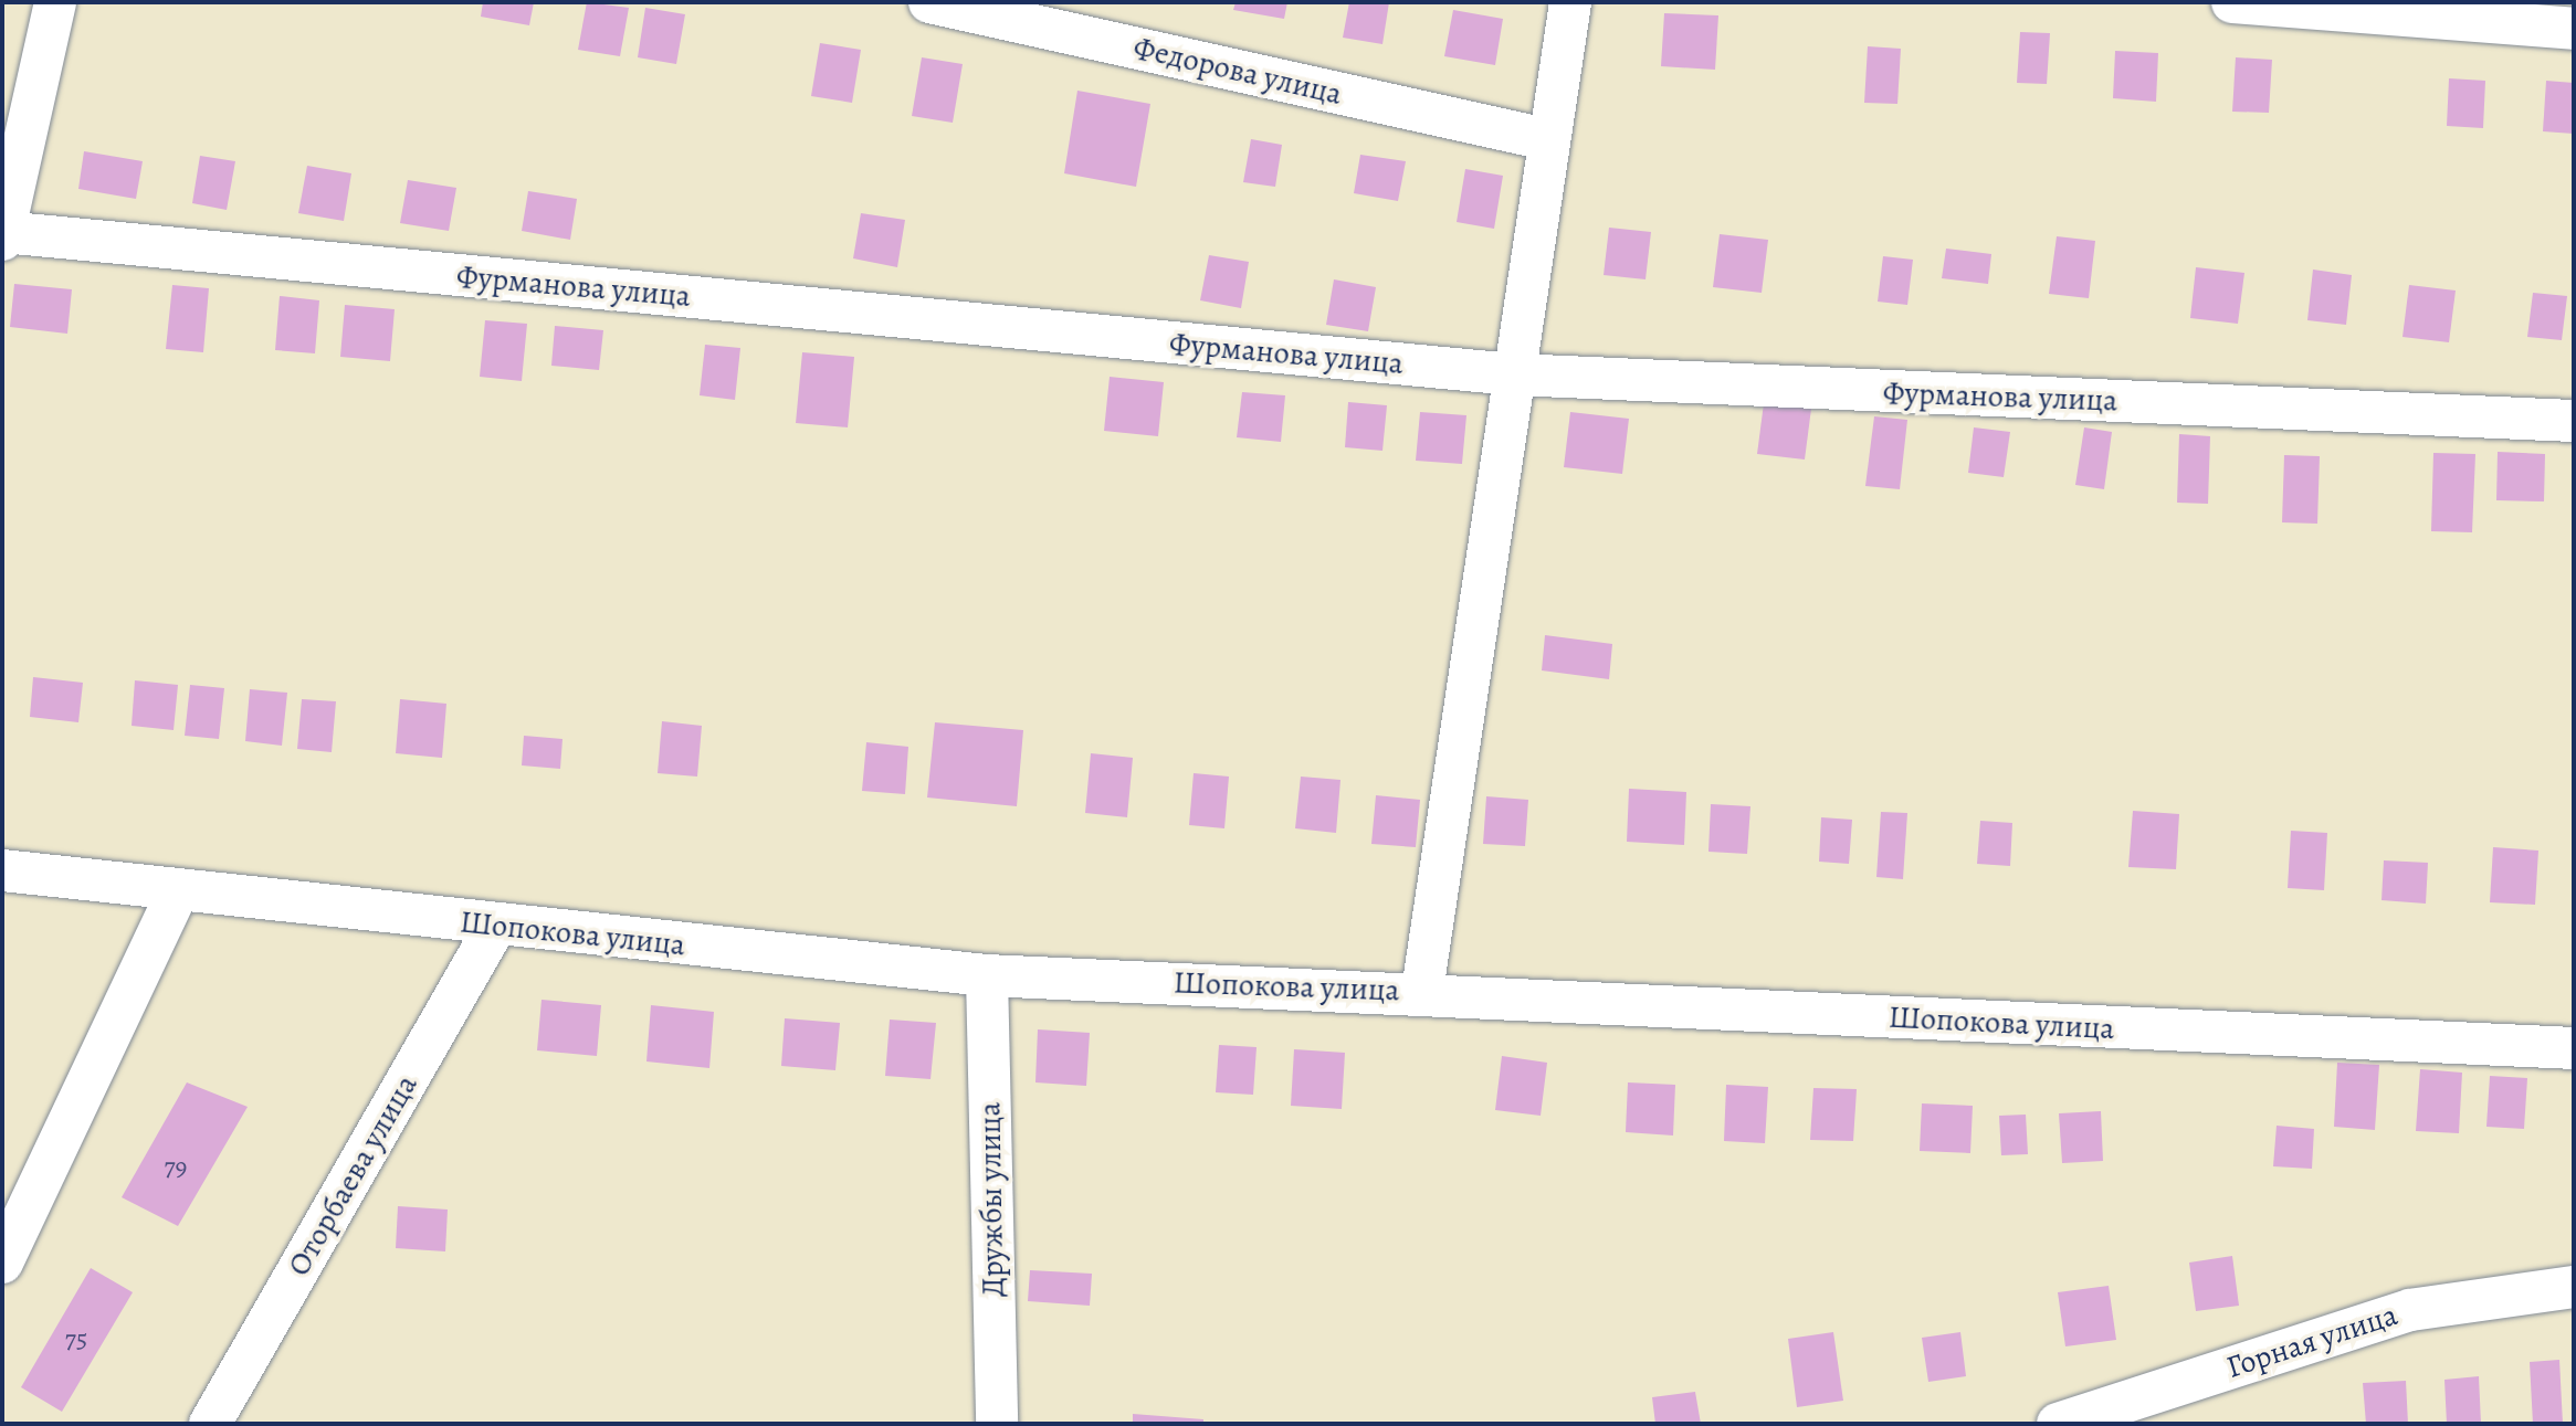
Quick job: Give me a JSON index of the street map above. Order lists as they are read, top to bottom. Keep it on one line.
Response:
{"streets":{"street":["Федорова улица","Фурманова улица","Шопокова улица","Оторбаева улица","Дружбы улица","Горная улица"]},"crossings":[["Шопокова улица","Оторбаева улица"],["Шопокова улица","Дружбы улица"]],"house_numbers":["79","75"]}
